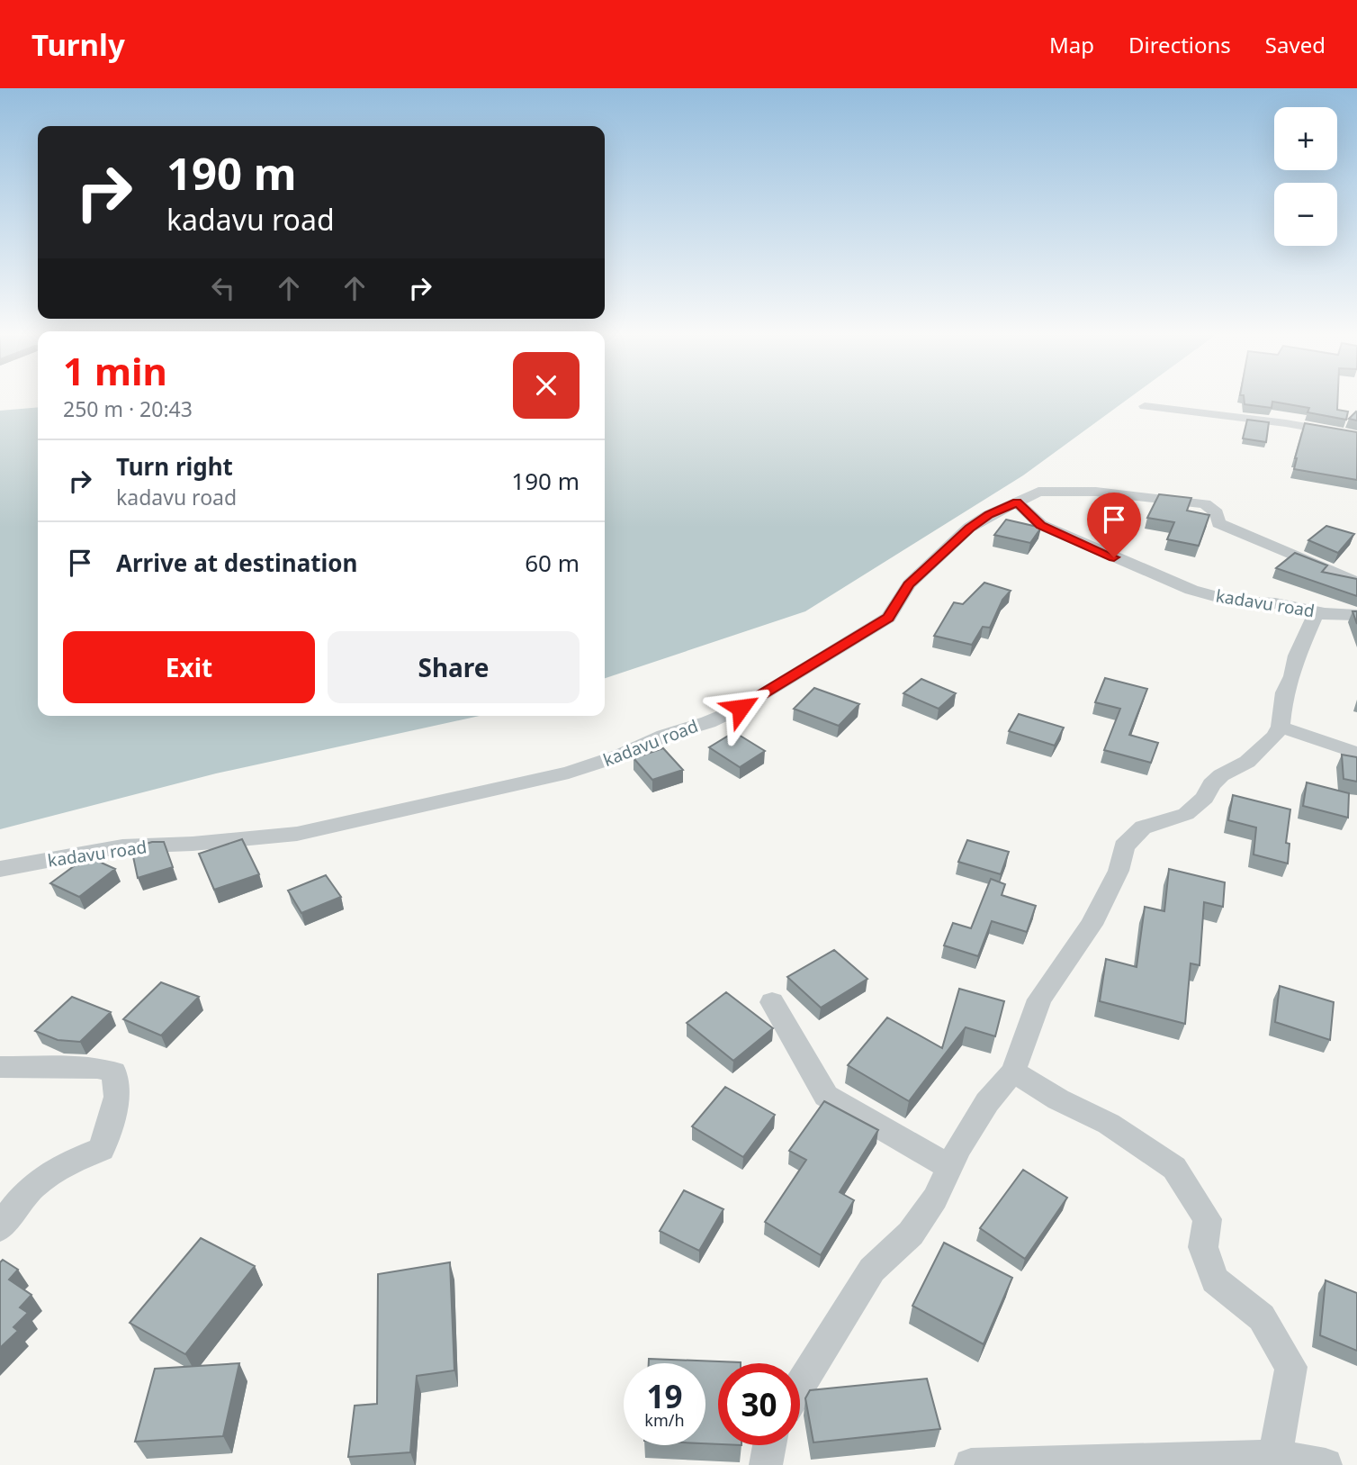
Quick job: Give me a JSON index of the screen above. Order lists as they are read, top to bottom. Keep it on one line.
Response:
{"streets":{"street":["kadavu road"]},"page":{"header":"Turnly","nav":["Map","Directions","Saved"],"map_buttons":["+","−"],"turn":["190 m","kadavu road"],"heading":["1 min","250 m · 20:43"],"list":[{"name":"Turn right","note":"kadavu road","value":"190 m"},{"name":"Arrive at destination","value":"60 m"}],"buttons":["Exit","Share"],"speed":"19 km/h","limit":"30"}}
